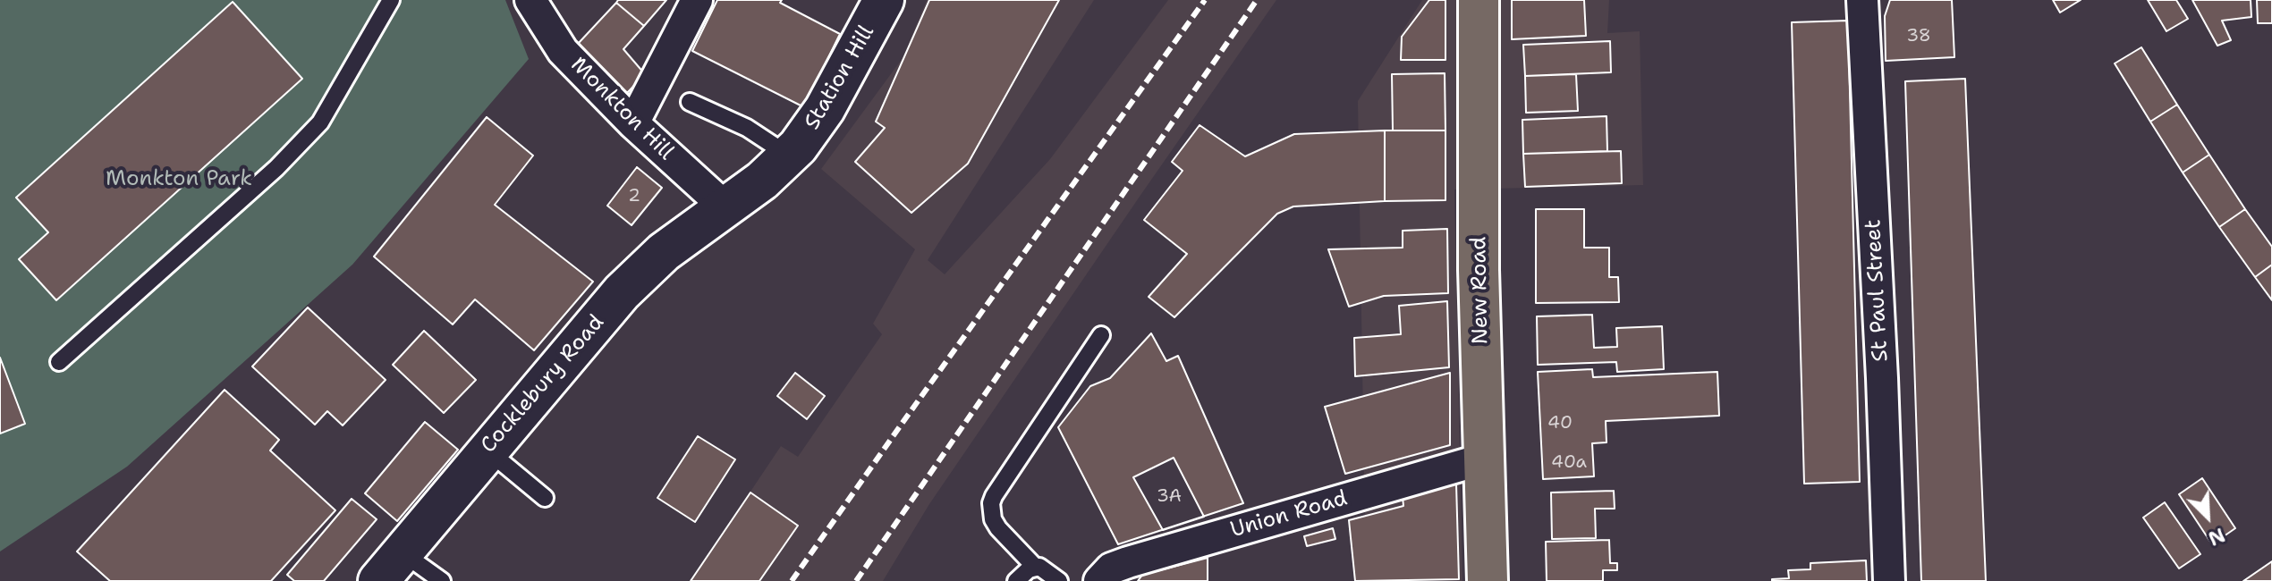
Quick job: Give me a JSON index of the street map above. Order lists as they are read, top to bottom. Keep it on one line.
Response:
{"streets":{"main road":["New Road"],"street":["Station Hill","Monkton Hill","St Paul Street","Cocklebury Road","Union Road"]},"crossings":[["Station Hill","Monkton Hill"],["Station Hill","Cocklebury Road"],["Monkton Hill","Cocklebury Road"],["New Road","Union Road"]],"parks":["Monkton Park"],"house_numbers":["38","2","40","40a","3A"],"north":"bottom right"}
